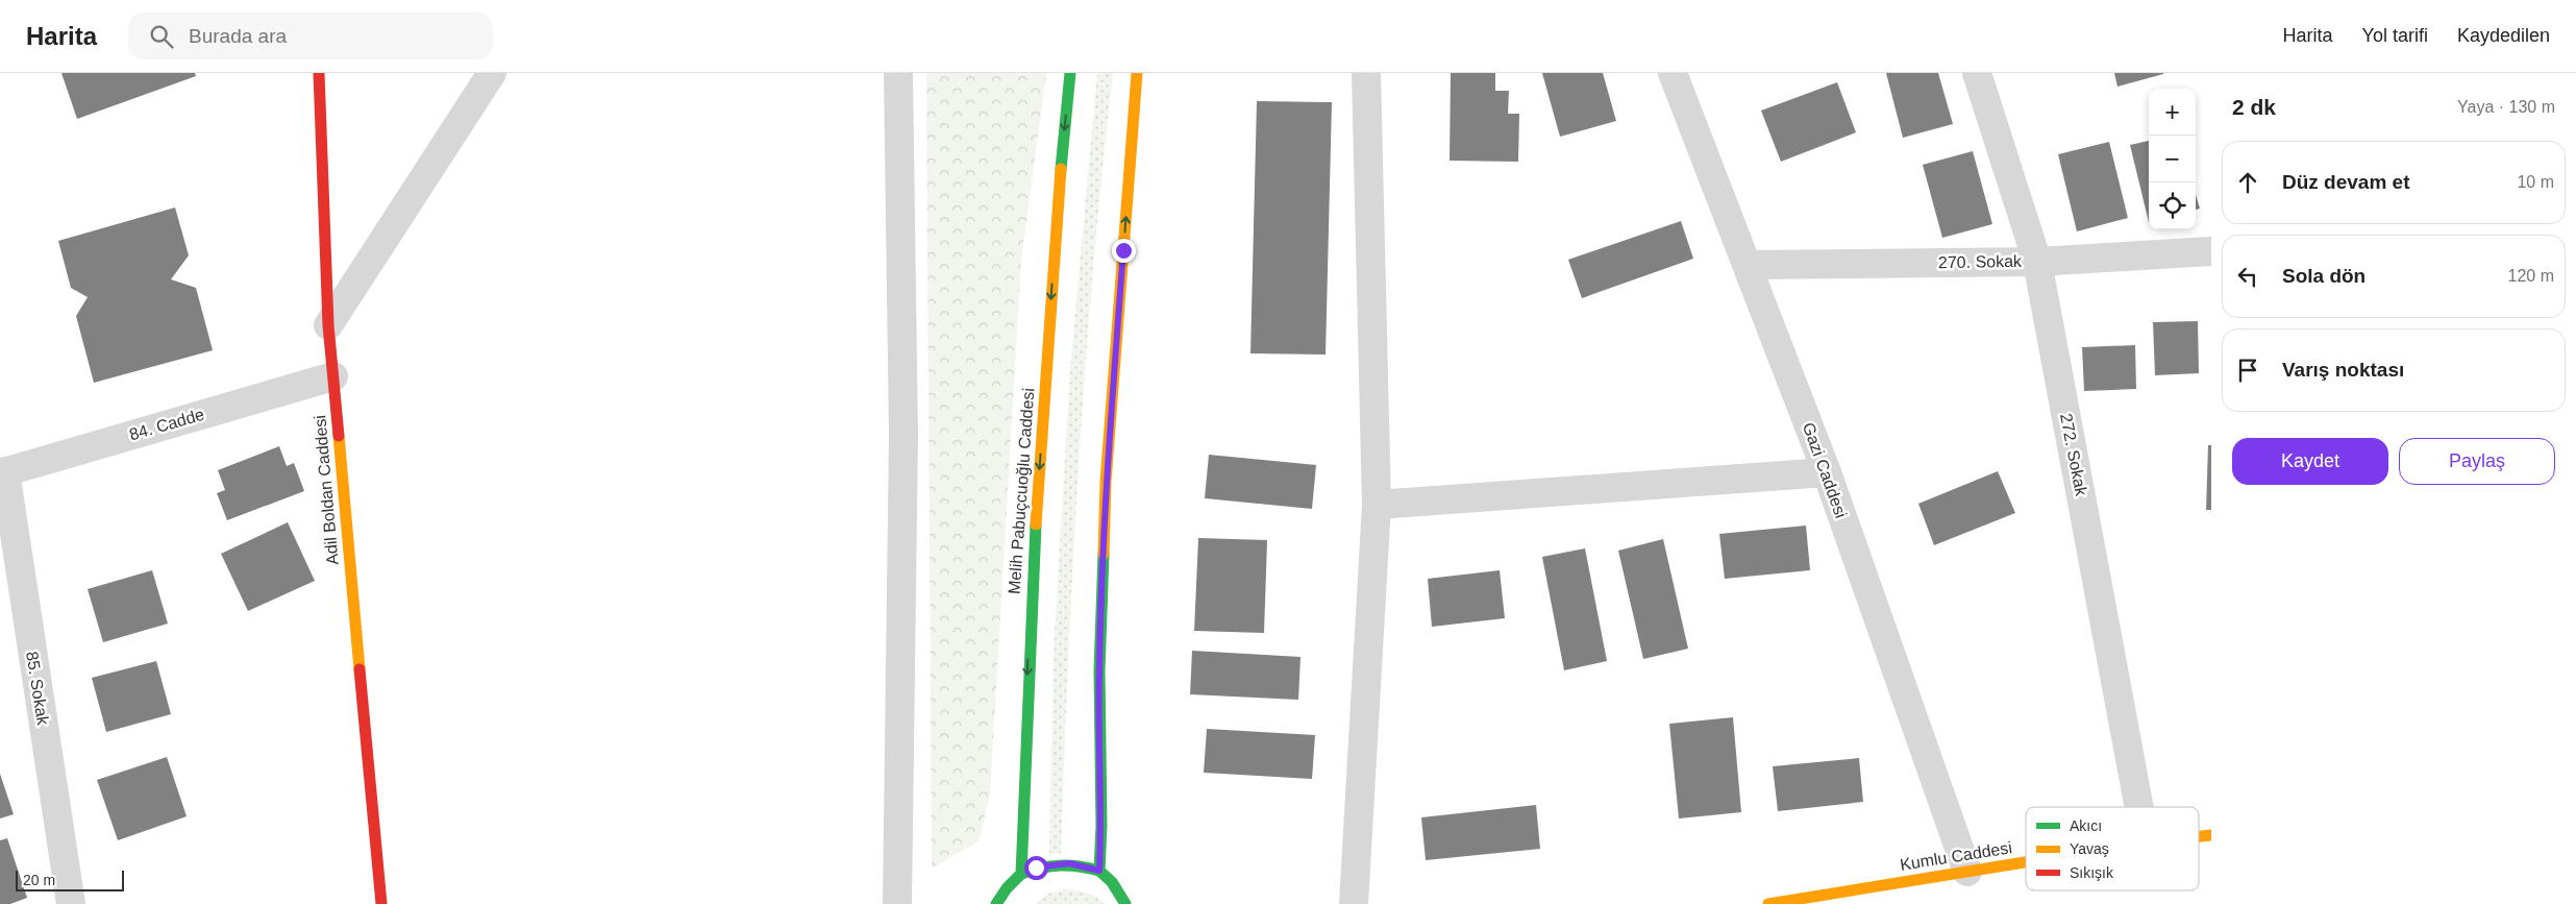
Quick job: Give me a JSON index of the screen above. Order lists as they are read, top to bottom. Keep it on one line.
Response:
{"streets":{"main road":["Adil Boldan Caddesi","Melih Pabuçcuoğlu Caddesi","Kumlu Caddesi"],"street":["270. Sokak","84. Cadde","272. Sokak","Gazi Caddesi","85. Sokak"]},"crossings":[["270. Sokak","272. Sokak"],["270. Sokak","Gazi Caddesi"],["84. Cadde","Adil Boldan Caddesi"],["84. Cadde","85. Sokak"],["Gazi Caddesi","Kumlu Caddesi"]],"legend":["Akıcı","Yavaş","Sıkışık"],"scale_bar":"20 m","page":{"header":"Harita","search":"Burada ara","nav":["Harita","Yol tarifi","Kaydedilen"],"heading":["2 dk","Yaya · 130 m"],"map_buttons":["+","−"],"list":[["Düz devam et","10 m"],["Sola dön","120 m"],"Varış noktası"],"buttons":["Kaydet","Paylaş"],"scale":"20 m"}}
